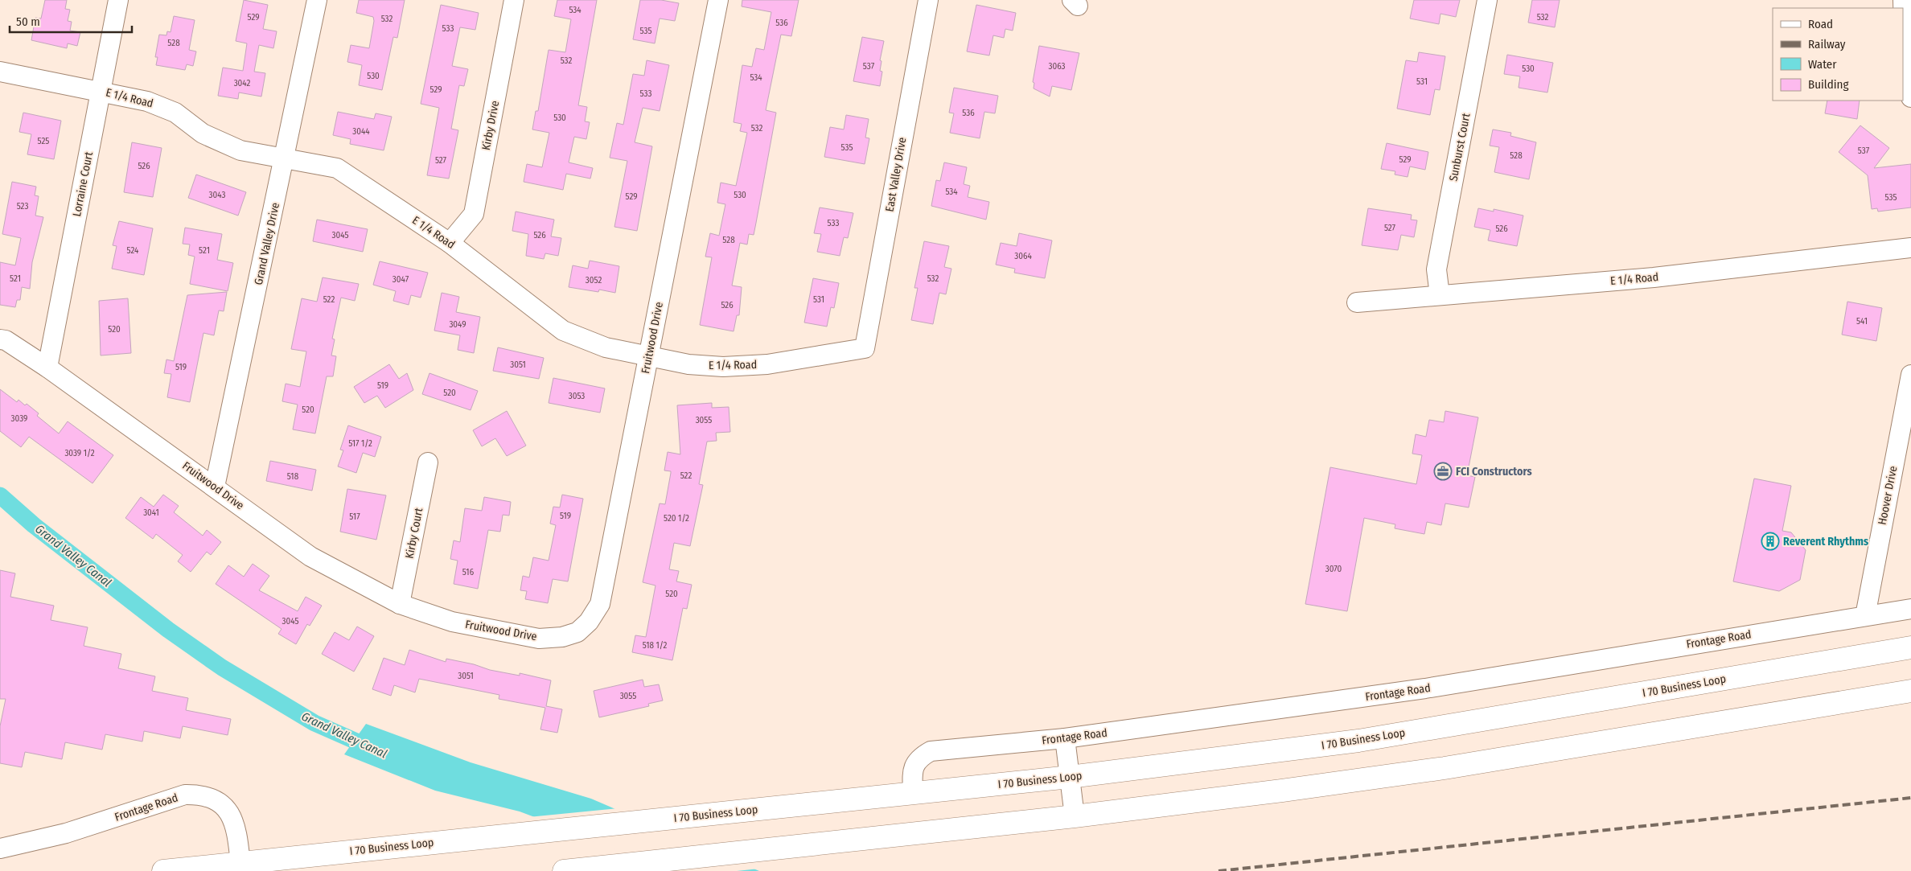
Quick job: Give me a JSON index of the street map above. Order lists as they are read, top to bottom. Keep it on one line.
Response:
{"streets":{"main road":["I 70 Business Loop"],"street":["E 1/4 Road","Kirby Drive","Sunburst Court","East Valley Drive","Lorraine Court","Grand Valley Drive","Fruitwood Drive","Hoover Drive","Kirby Court","Frontage Road"]},"crossings":[["E 1/4 Road","Kirby Drive"],["E 1/4 Road","Sunburst Court"],["E 1/4 Road","East Valley Drive"],["E 1/4 Road","Lorraine Court"],["E 1/4 Road","Grand Valley Drive"],["E 1/4 Road","Fruitwood Drive"],["Lorraine Court","Fruitwood Drive"],["Grand Valley Drive","Fruitwood Drive"],["Fruitwood Drive","Kirby Court"],["Hoover Drive","Frontage Road"],["Frontage Road","I 70 Business Loop"]],"water":["Grand Valley Canal"],"places":{"office":["FCI Constructors"],"building":["Reverent Rhythms"]},"house_numbers":["534","529","532","532","536","533","535","528","532","537","3063","530","530","534","531","3042","529","533","536","530","532","3044","525","535","537","528","529","527","526","534","3043","530","529","535","523","533","527","526","3045","526","528","524","521","3064","521","532","3047","3052","522","531","526","541","3049","520","3051","519","519","520","3053","520","3039","3055","517 1/2","3039 1/2","522","518","3041","519","517","520 1/2","3070","516","520","3045","518 1/2","3051","3055"],"legend":["Road","Railway","Water","Building"],"scale_bar":"50 m"}
